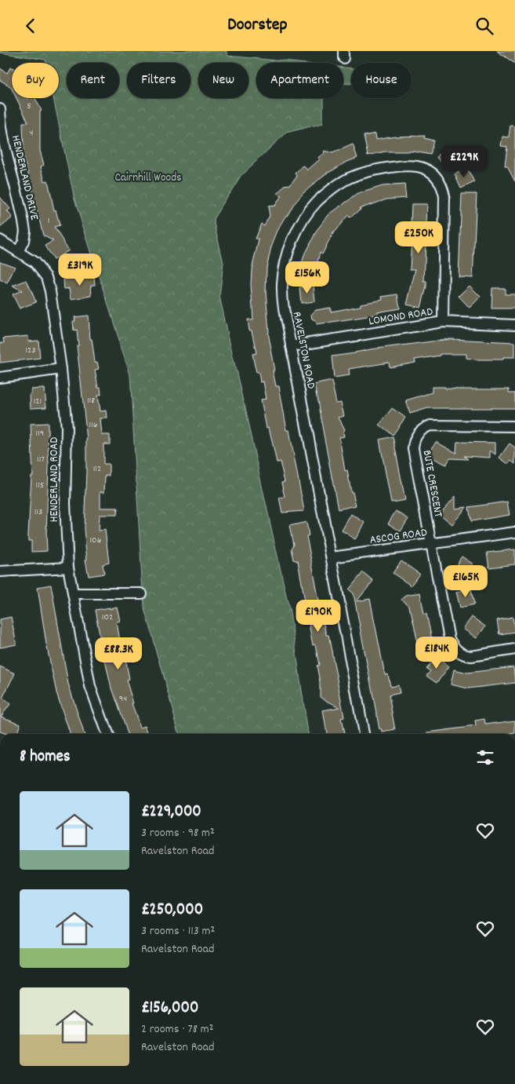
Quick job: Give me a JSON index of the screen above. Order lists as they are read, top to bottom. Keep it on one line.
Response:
{"streets":{"street":["HENDERLAND DRIVE","LOMOND ROAD","RAVELSTON ROAD","HENDERLAND ROAD","BUTE CRESCENT","ASCOG ROAD"]},"crossings":[["HENDERLAND DRIVE","HENDERLAND ROAD"],["LOMOND ROAD","RAVELSTON ROAD"],["RAVELSTON ROAD","ASCOG ROAD"],["BUTE CRESCENT","ASCOG ROAD"]],"parks":["Cairnhill Woods"],"house_numbers":["5","4","1","123","118","121","116","119","117","112","115","113","106","102","94"],"page":{"header":"Doorstep","chip":["Buy","Rent","Filters","New","Apartment","House"],"price":["£229K","£250K","£319K","£156K","£165K","£190K","£184K","£88.3K"],"heading":"8 homes","list":[{"name":"£229,000","note":"3 rooms · 98 m² · Ravelston Road"},{"name":"£250,000","note":"3 rooms · 113 m² · Ravelston Road"},{"name":"£156,000","note":"2 rooms · 78 m² · Ravelston Road"}]}}
